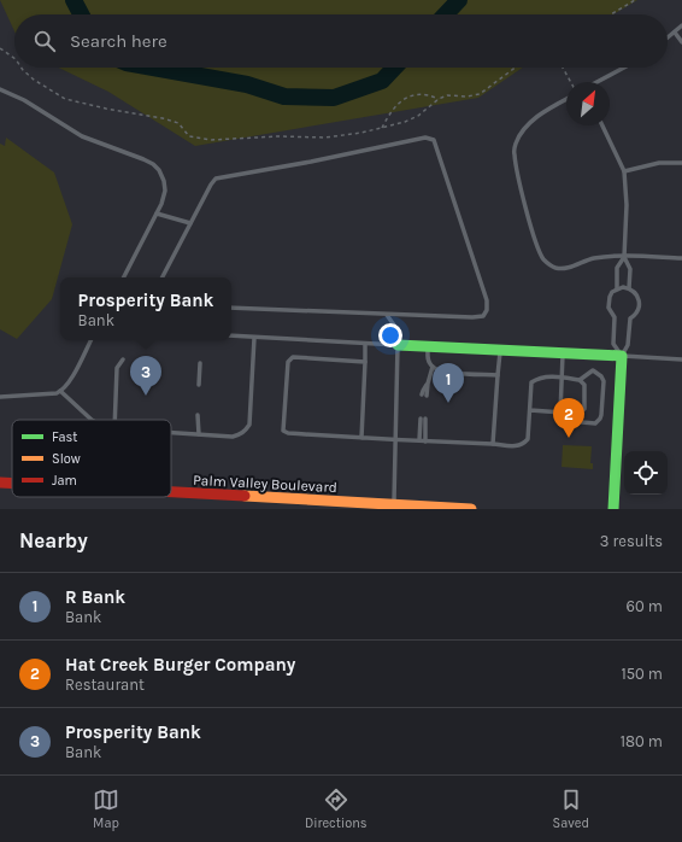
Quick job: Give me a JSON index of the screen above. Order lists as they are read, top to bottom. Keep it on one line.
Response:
{"streets":{"main road":["Palm Valley Boulevard"]},"legend":["Fast","Slow","Jam"],"north":"top right","page":{"search":"Search here","popup":["Prosperity Bank","Bank"],"pins":["3","1","2"],"heading":["Nearby","3 results"],"list":[{"mark":"1","name":"R Bank","note":"Bank","value":"60 m"},{"mark":"2","name":"Hat Creek Burger Company","note":"Restaurant","value":"150 m"},{"mark":"3","name":"Prosperity Bank","note":"Bank","value":"180 m"}],"nav":["Map","Directions","Saved"]}}
